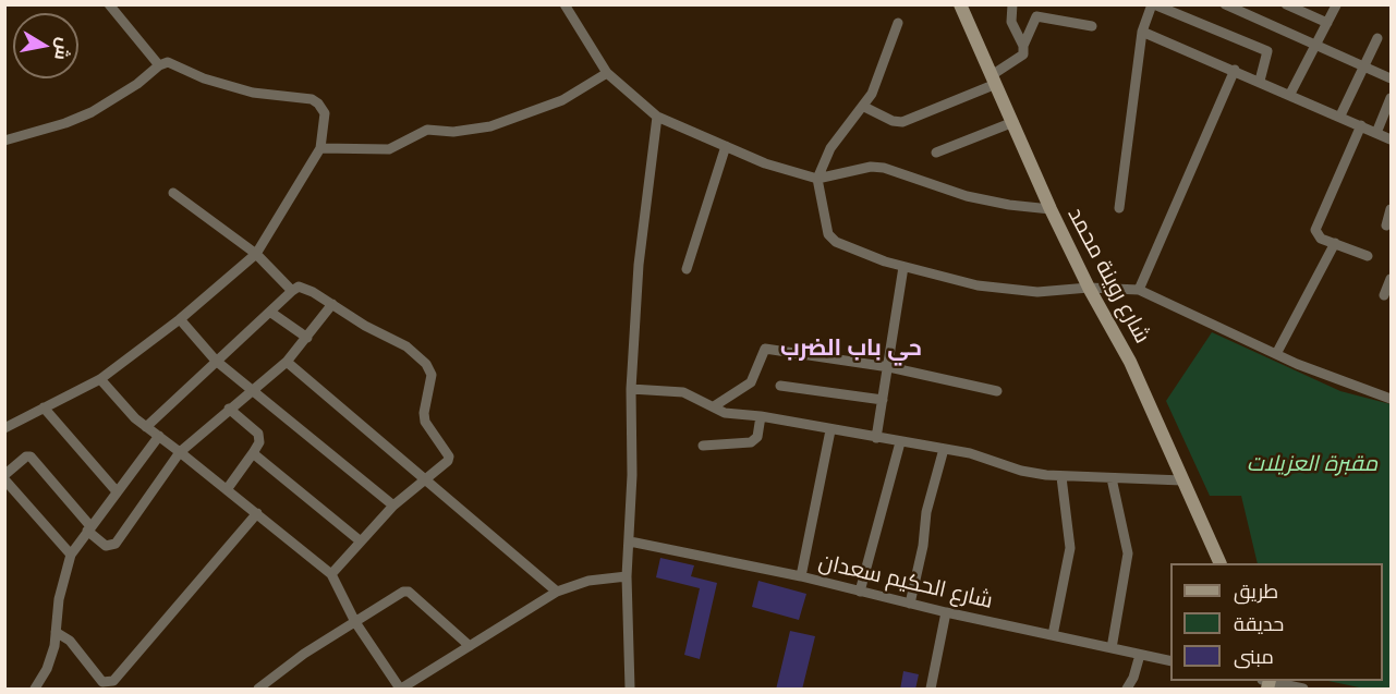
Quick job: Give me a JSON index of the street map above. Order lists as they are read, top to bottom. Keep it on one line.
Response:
{"streets":{"main road":["شارع روينة محمد"],"street":["شارع الحكيم سعدان"]},"districts":["حي باب الضرب"],"parks":["مقبرة العزيلات"],"legend":["طريق","حديقة","مبنى"],"north":"right"}
